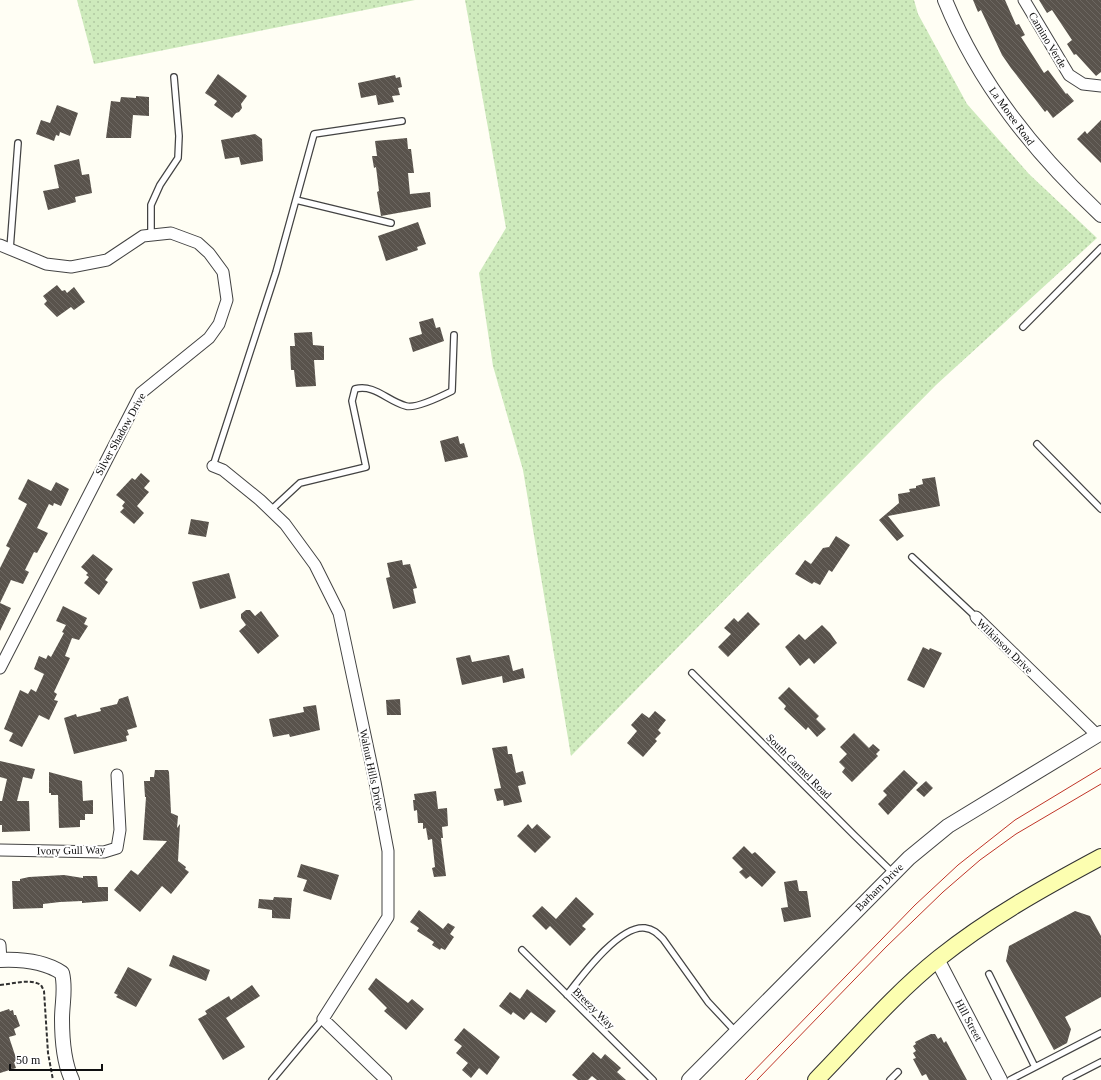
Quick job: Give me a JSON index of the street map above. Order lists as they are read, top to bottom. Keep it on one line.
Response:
{"streets":{"street":["Camino Verde","La Moree Road","Silver Shadow Drive","Wilkinson Drive","Walnut Hills Drive","Ivory Gull Way","Barham Drive","Hill Street"],"lane":["South Carmel Road","Breezy Way"]},"crossings":[["Wilkinson Drive","Barham Drive"],["South Carmel Road","Barham Drive"]],"scale_bar":"50 m"}
